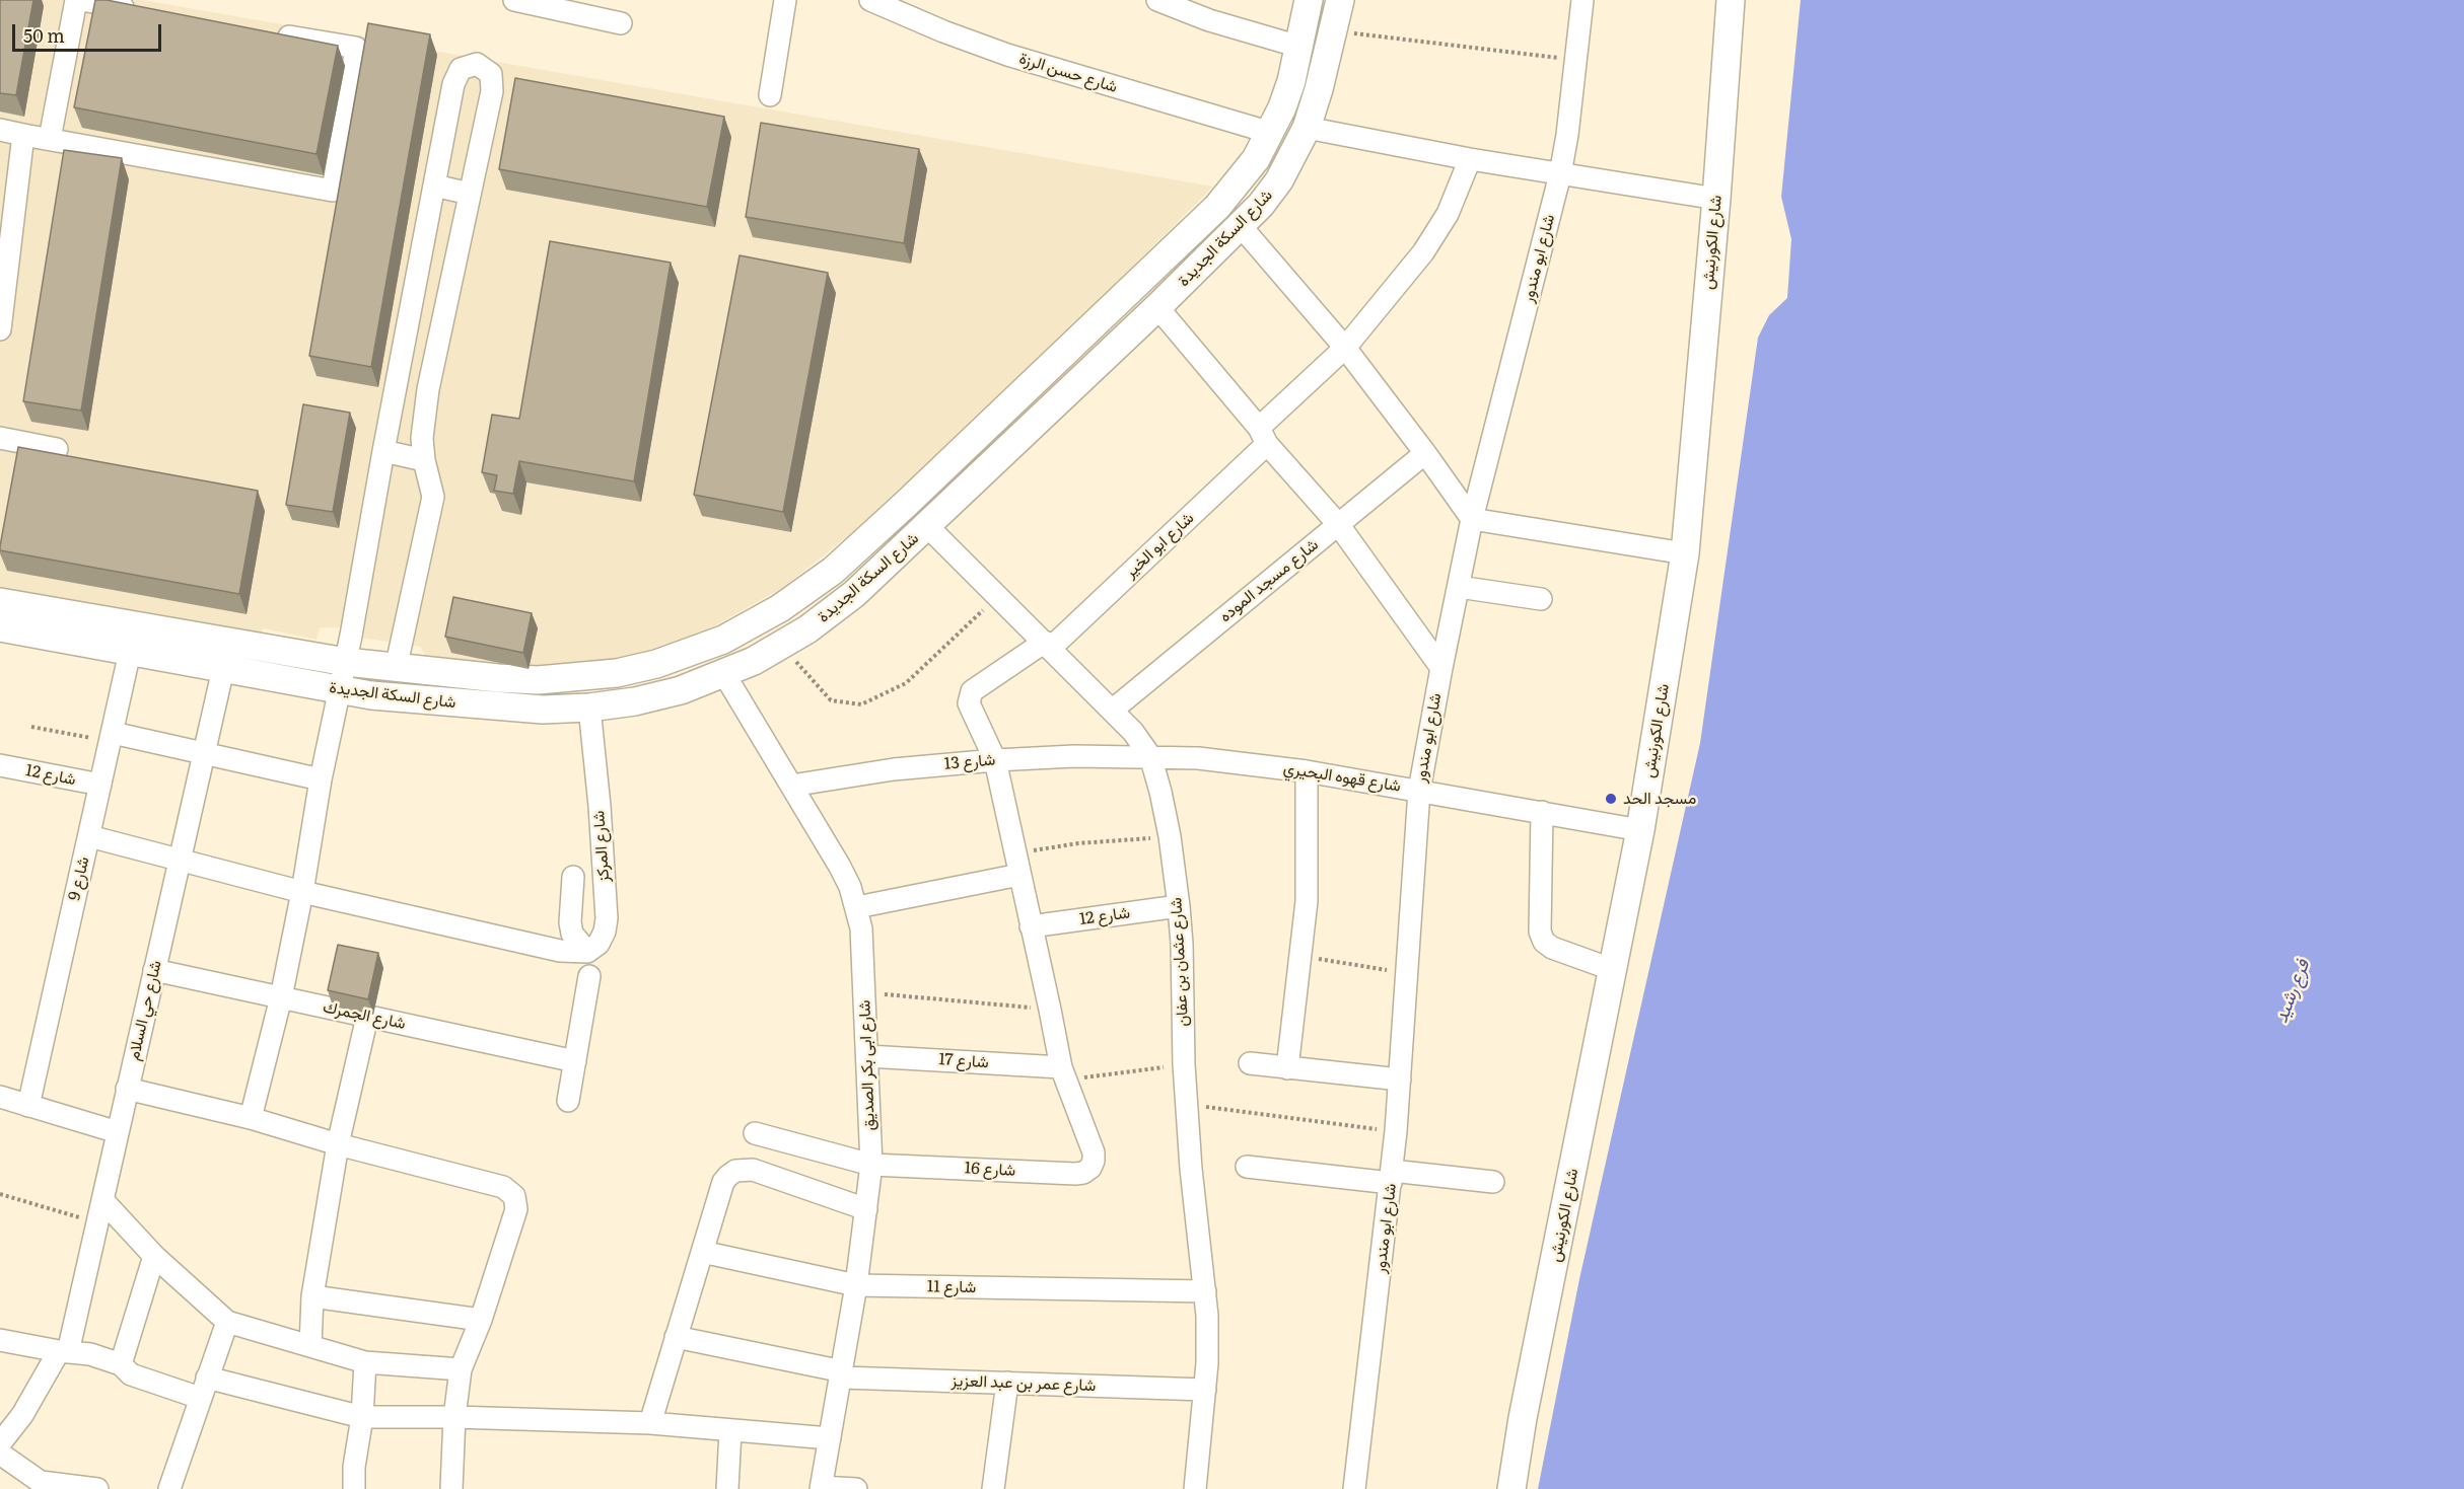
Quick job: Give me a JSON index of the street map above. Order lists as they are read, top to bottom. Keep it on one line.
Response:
{"streets":{"main road":["شارع السكة الجديدة","شارع الكورنيش"],"street":["شارع حسن الرزة","شارع ابو مندور","شارع ابو الخير","شارع مسجد الموده","شارع 13","شارع 12","شارع قهوه البحيري","شارع المركز","شارع 9","شارع عثمان بن عفان","شارع حي السلام","شارع الجمرك","شارع 17","شارع ابى بكر الصديق","شارع 16","شارع 11","شارع عمر بن عبد العزيز"]},"crossings":[["شارع حسن الرزة","شارع السكة الجديدة"],["شارع السكة الجديدة","شارع المركز"],["شارع السكة الجديدة","شارع 9"],["شارع السكة الجديدة","شارع عثمان بن عفان"],["شارع السكة الجديدة","شارع حي السلام"],["شارع السكة الجديدة","شارع ابى بكر الصديق"],["شارع الكورنيش","شارع قهوه البحيري"],["شارع ابو مندور","شارع قهوه البحيري"],["شارع ابو الخير","شارع 13"],["شارع ابو الخير","شارع عثمان بن عفان"],["شارع مسجد الموده","شارع عثمان بن عفان"],["شارع 13","شارع قهوه البحيري"],["شارع 13","شارع عثمان بن عفان"],["شارع 13","شارع ابى بكر الصديق"],["شارع 12","شارع 9"],["شارع 12","شارع عثمان بن عفان"],["شارع قهوه البحيري","شارع عثمان بن عفان"],["شارع عثمان بن عفان","شارع 11"],["شارع عثمان بن عفان","شارع عمر بن عبد العزيز"],["شارع حي السلام","شارع الجمرك"],["شارع 17","شارع ابى بكر الصديق"],["شارع 17","شارع 16"],["شارع ابى بكر الصديق","شارع 16"],["شارع ابى بكر الصديق","شارع 11"],["شارع ابى بكر الصديق","شارع عمر بن عبد العزيز"]],"water":["فرع رشيد"],"places":["مسجد الحد"],"scale_bar":"50 m"}
